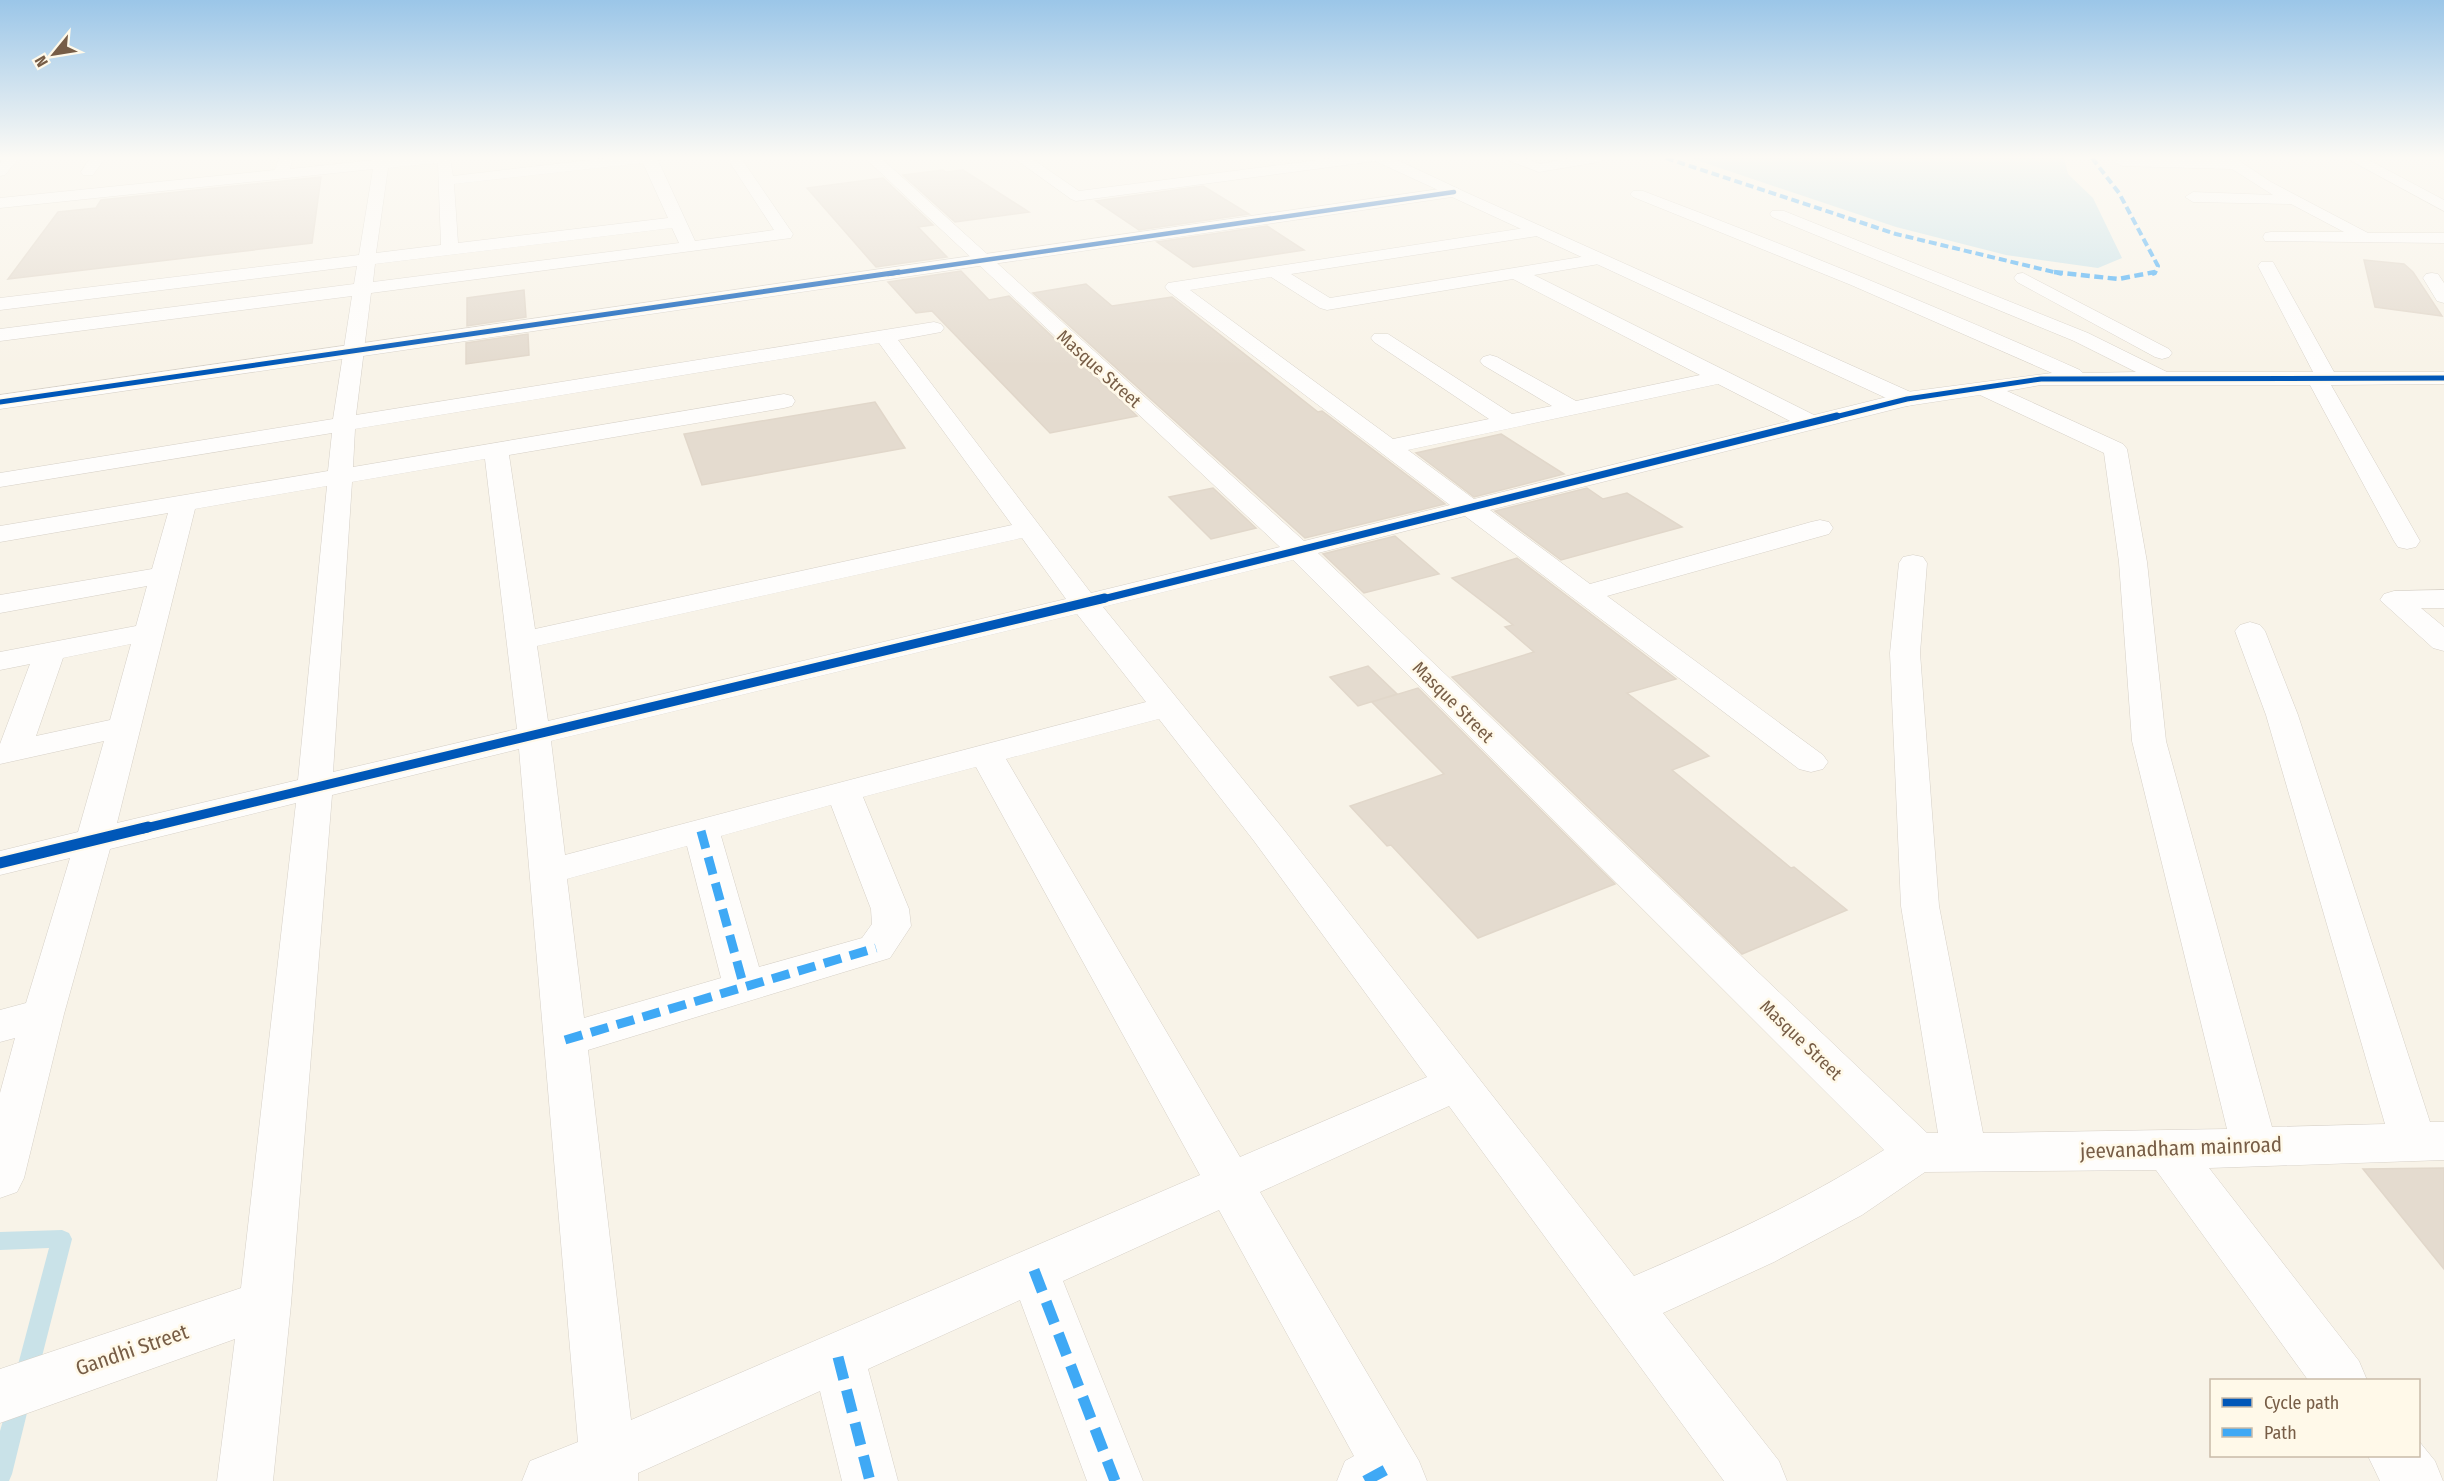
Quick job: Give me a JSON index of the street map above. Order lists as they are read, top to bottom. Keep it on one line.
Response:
{"streets":{"street":["Masque Street","jeevanadham mainroad","Gandhi Street"]},"crossings":[["Masque Street","jeevanadham mainroad"]],"legend":["Cycle path","Path"],"north":"bottom left"}
